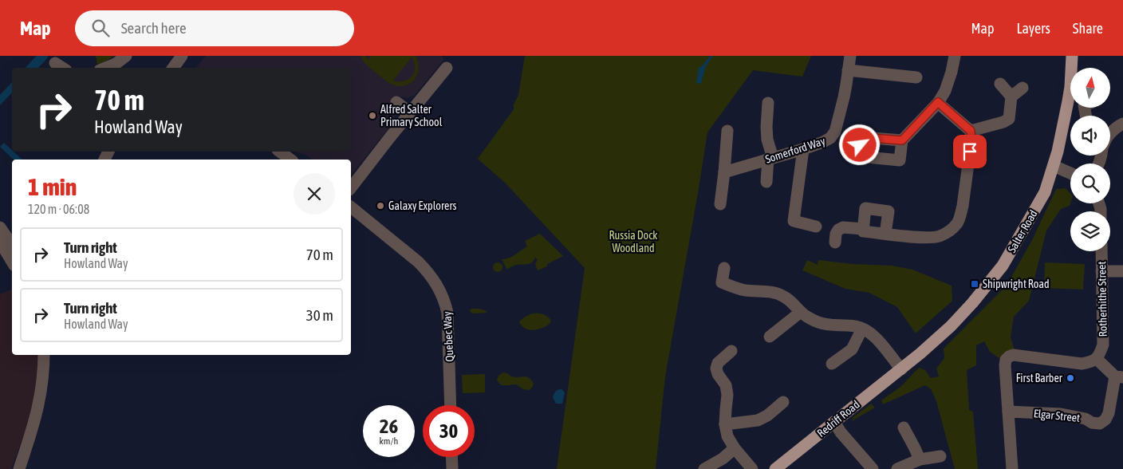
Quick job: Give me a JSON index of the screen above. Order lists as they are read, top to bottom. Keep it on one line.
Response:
{"streets":{"main road":["Salter Road","Redriff Road"],"street":["Somerford Way","Rotherhithe Street","Quebec Way","Elgar Street"]},"crossings":[["Salter Road","Redriff Road"]],"parks":["Russia Dock Woodland"],"places":{"other":["Alfred Salter Primary School","Galaxy Explorers","First Barber"],"transit":["Shipwright Road"]},"north":"top","page":{"header":"Map","search":"Search here","nav":["Map","Layers","Share"],"turn":["70 m","Howland Way"],"heading":["1 min","120 m · 06:08"],"list":[{"name":"Turn right","note":"Howland Way","value":"70 m"},{"name":"Turn right","note":"Howland Way","value":"30 m"}],"speed":"26 km/h","limit":"30"}}
